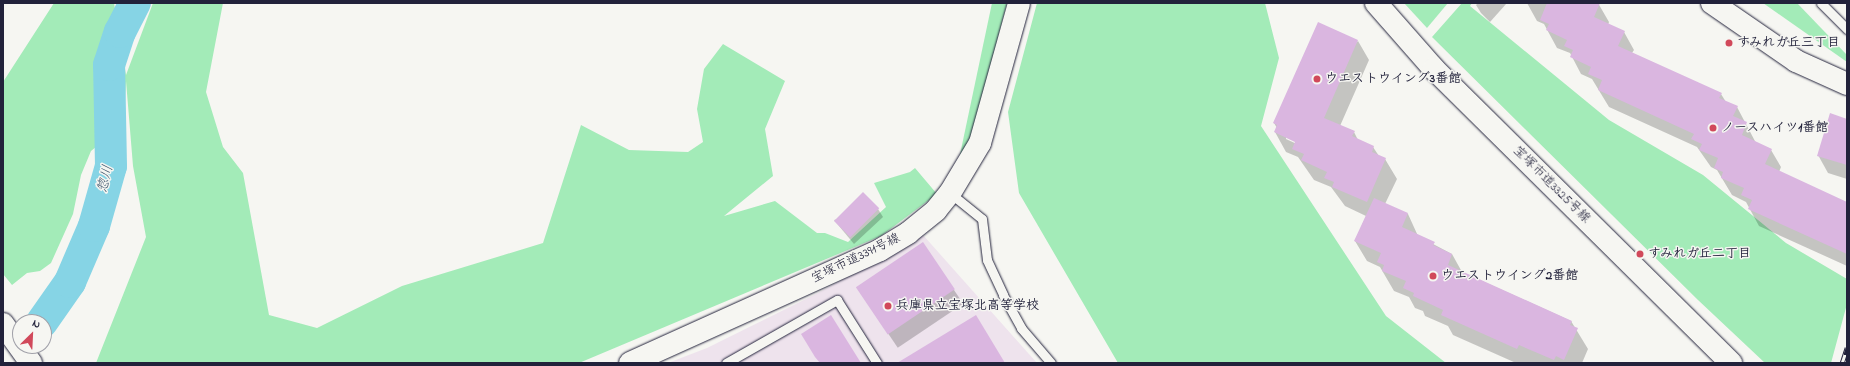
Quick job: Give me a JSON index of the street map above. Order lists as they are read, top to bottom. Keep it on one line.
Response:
{"streets":{"main road":["宝塚市道3325号線","宝塚市道3391号線"]},"water":["惣川"],"places":["すみれガ丘三丁目","ウエストウイング3番館","ノースハイツ1番館","すみれガ丘二丁目","ウエストウイング2番館","兵庫県立宝塚北高等学校"],"north":"top right"}
